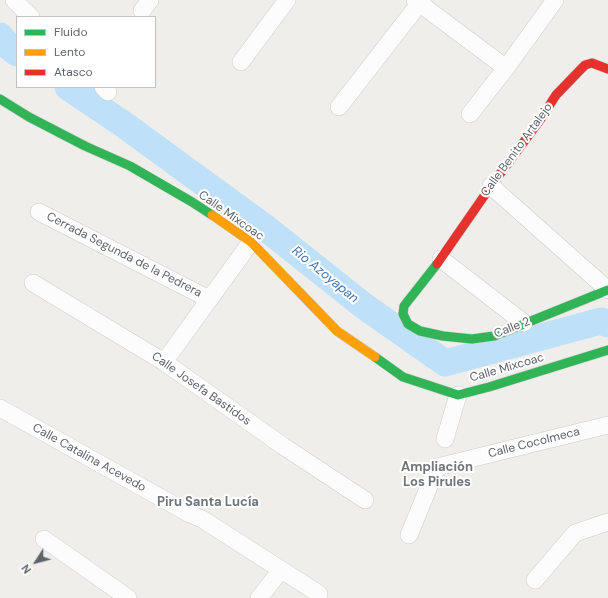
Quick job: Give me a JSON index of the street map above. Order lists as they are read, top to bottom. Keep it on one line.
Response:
{"streets":{"street":["Calle Benito Artalejo","Calle Mixcoac","Cerrada Segunda de la Pedrera","Calle 2","Calle Josefa Bastidos","Calle Cocolmeca","Calle Catalina Acevedo"]},"crossings":[["Calle Benito Artalejo","Calle 2"]],"districts":["Ampliación Los Pirules","Piru Santa Lucía"],"water":["Rio Azoyapan"],"legend":["Fluido","Lento","Atasco"],"north":"bottom left"}
